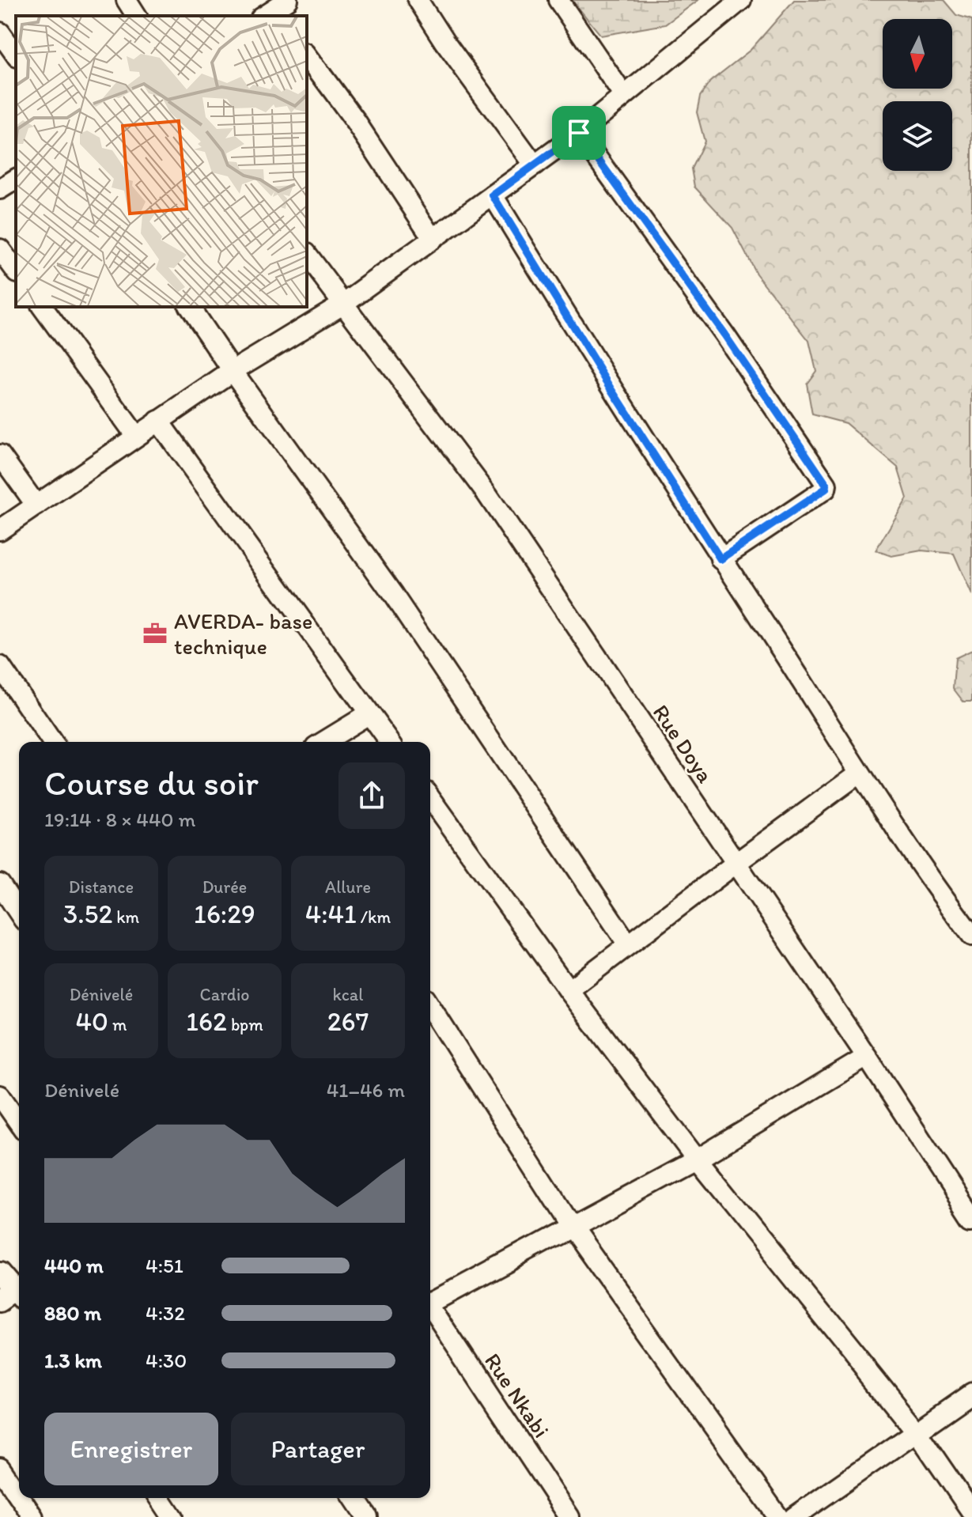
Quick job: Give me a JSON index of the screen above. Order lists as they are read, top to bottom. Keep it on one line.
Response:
{"streets":{"street":["Rue Doya","Rue Nkabi"]},"places":{"office":["AVERDA- base technique"]},"north":"bottom","page":{"heading":["Course du soir","19:14 · 8 × 440 m"],"stats":[["Distance","3.52 km"],["Durée","16:29"],["Allure","4:41 /km"],["Dénivelé","40 m"],["Cardio","162 bpm"],["kcal","267"]],"chart":["Dénivelé","41–46 m"],"list":[{"name":"440 m","note":"4:51"},{"name":"880 m","note":"4:32"},{"name":"1.3 km","note":"4:30"}],"buttons":["Enregistrer","Partager"]}}
